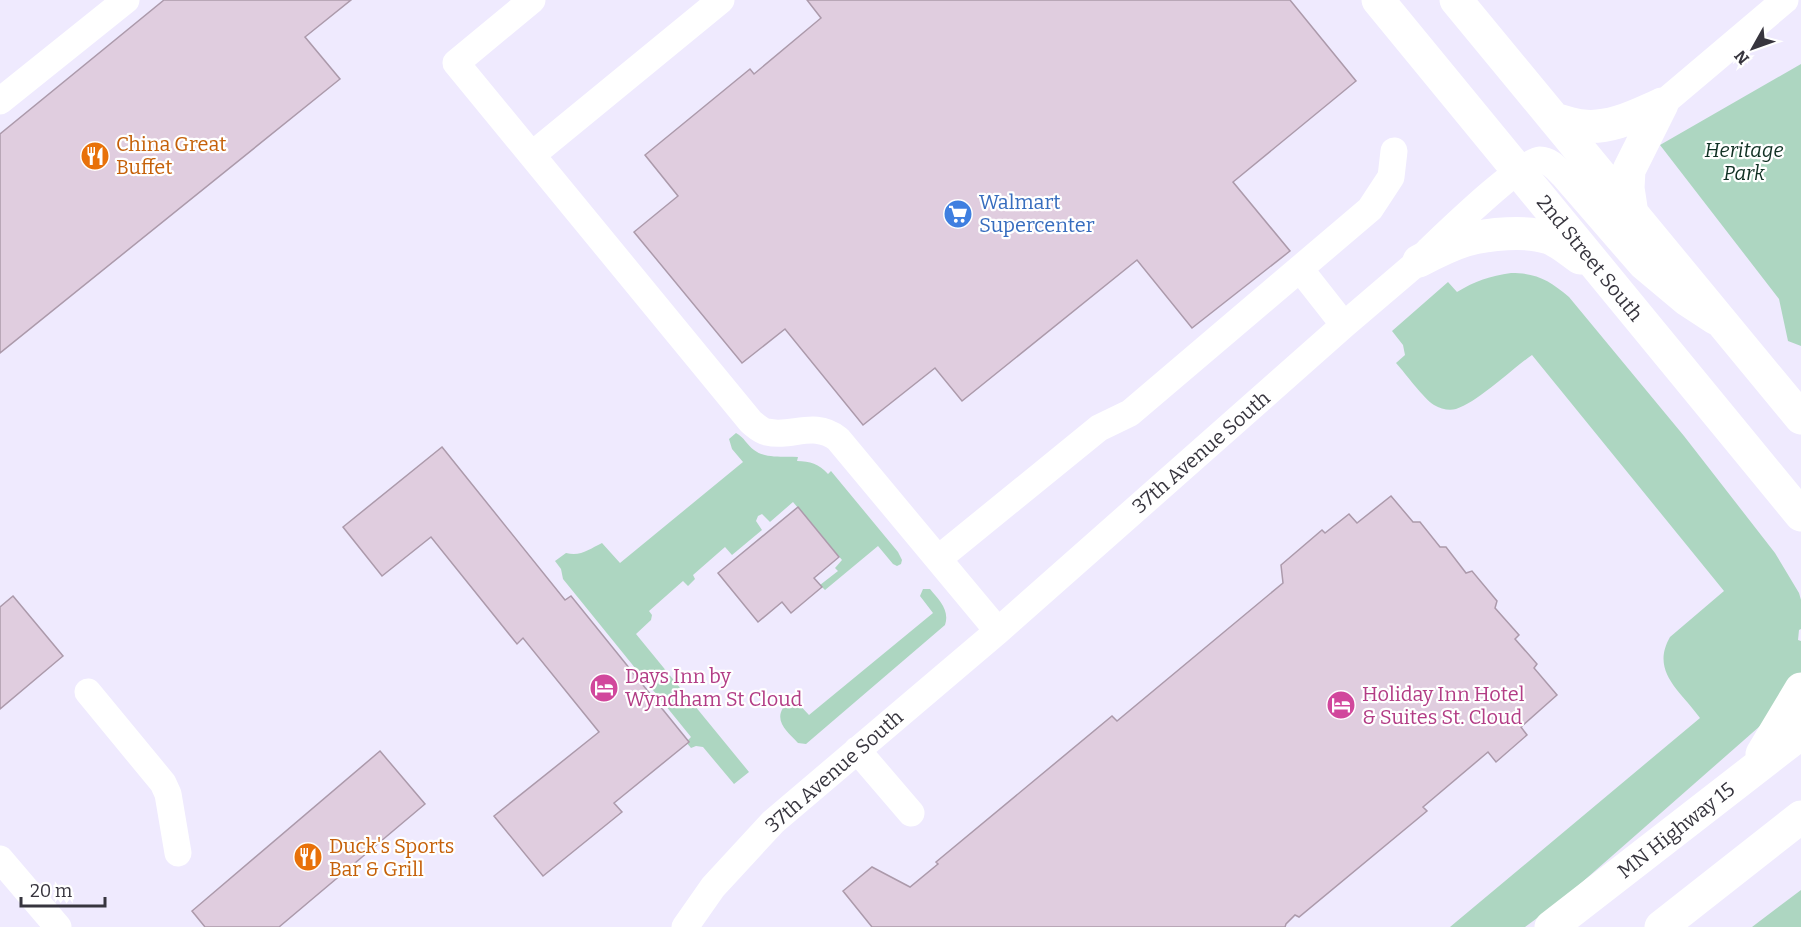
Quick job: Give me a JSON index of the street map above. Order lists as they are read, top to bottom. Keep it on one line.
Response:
{"streets":{"main road":["2nd Street South","MN Highway 15"],"street":["37th Avenue South"]},"crossings":[["2nd Street South","37th Avenue South"]],"parks":["Heritage Park"],"places":{"restaurant":["China Great Buffet","Duck's Sports Bar & Grill"],"supermarket":["Walmart Supercenter"],"hotel":["Days Inn by Wyndham St Cloud","Holiday Inn Hotel & Suites St. Cloud"]},"scale_bar":"20 m","north":"bottom left"}
